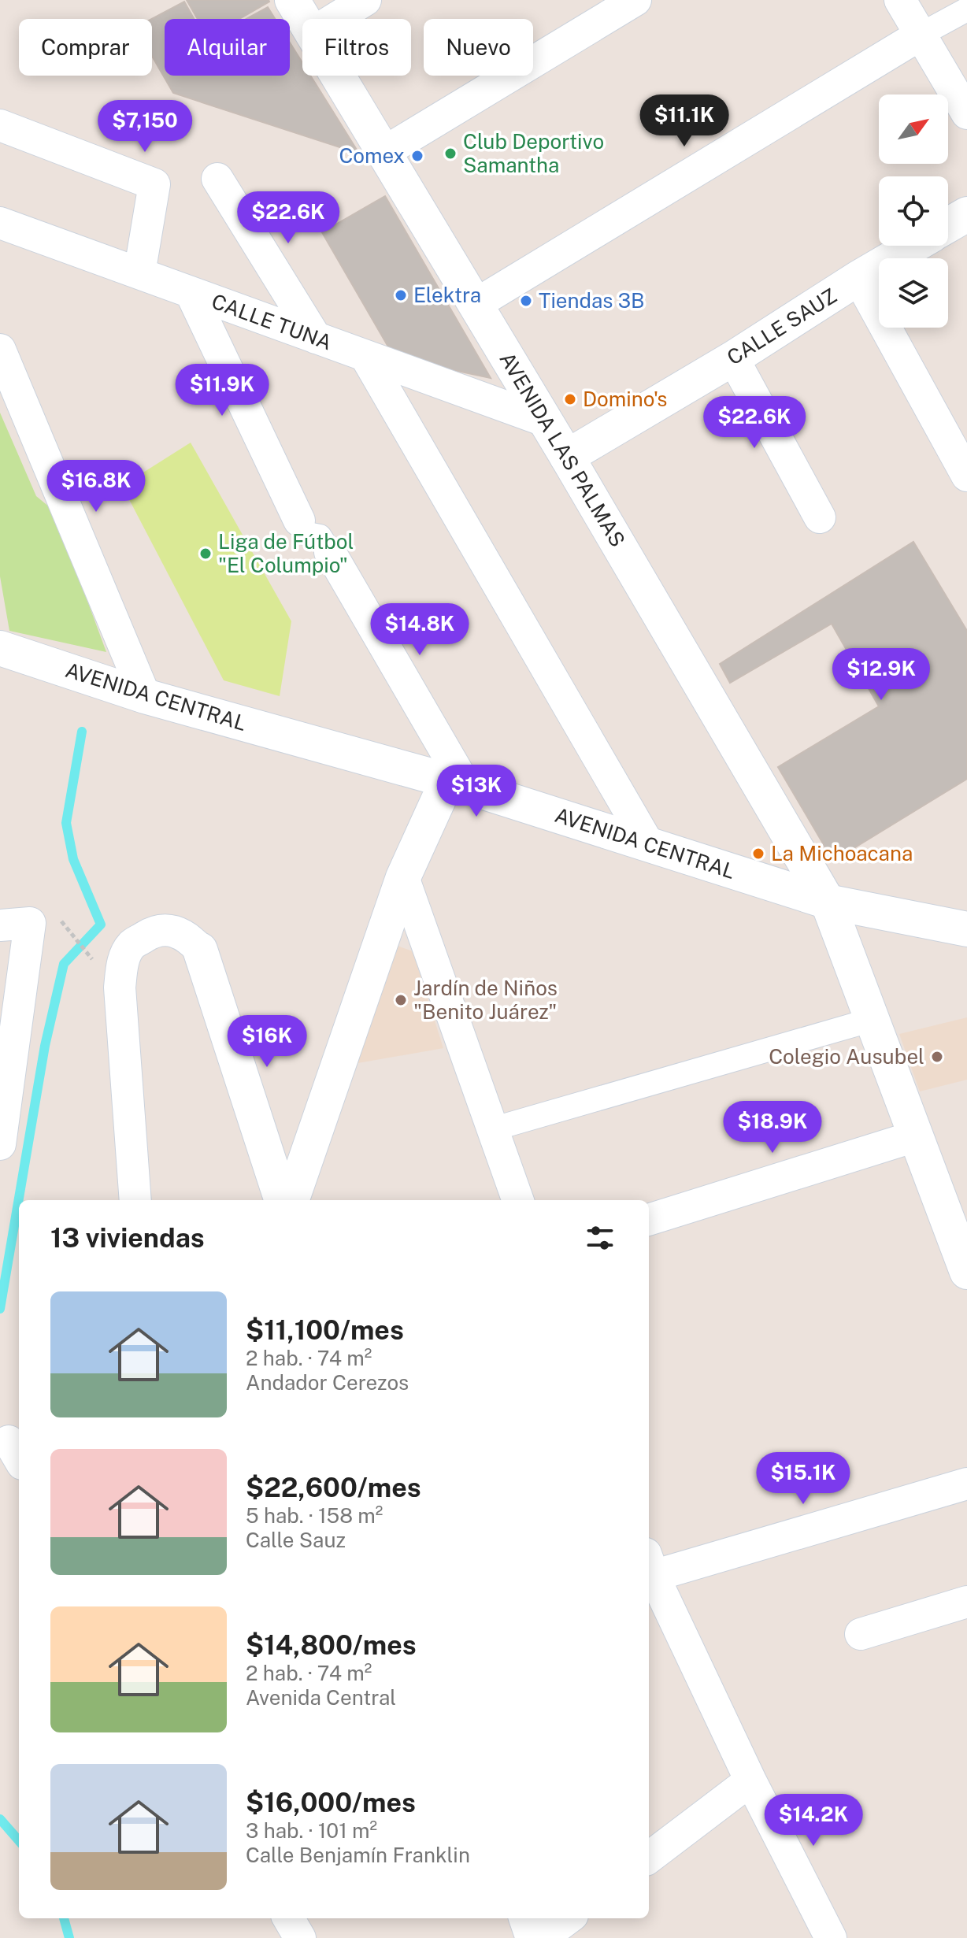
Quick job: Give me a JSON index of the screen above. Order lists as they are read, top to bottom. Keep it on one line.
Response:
{"streets":{"street":["CALLE TUNA","CALLE SAUZ","AVENIDA LAS PALMAS","AVENIDA CENTRAL"]},"crossings":[["CALLE TUNA","AVENIDA LAS PALMAS"],["CALLE SAUZ","AVENIDA LAS PALMAS"],["AVENIDA LAS PALMAS","AVENIDA CENTRAL"]],"places":["Club Deportivo Samantha","Comex","Elektra","Tiendas 3B","Domino's","Liga de Fútbol \"El Columpio\"","La Michoacana","Jardín de Niños \"Benito Juárez\"","Colegio Ausubel"],"north":"top right","page":{"chip":["Comprar","Alquilar","Filtros","Nuevo"],"price":["$11.1K","$7,150","$22.6K","$11.9K","$22.6K","$16.8K","$14.8K","$12.9K","$13K","$16K","$18.9K","$15.1K","$14.2K"],"heading":"13 viviendas","list":[{"name":"$11,100/mes","note":"2 hab. · 74 m² · Andador Cerezos"},{"name":"$22,600/mes","note":"5 hab. · 158 m² · Calle Sauz"},{"name":"$14,800/mes","note":"2 hab. · 74 m² · Avenida Central"},{"name":"$16,000/mes","note":"3 hab. · 101 m² · Calle Benjamín Franklin"}]}}
